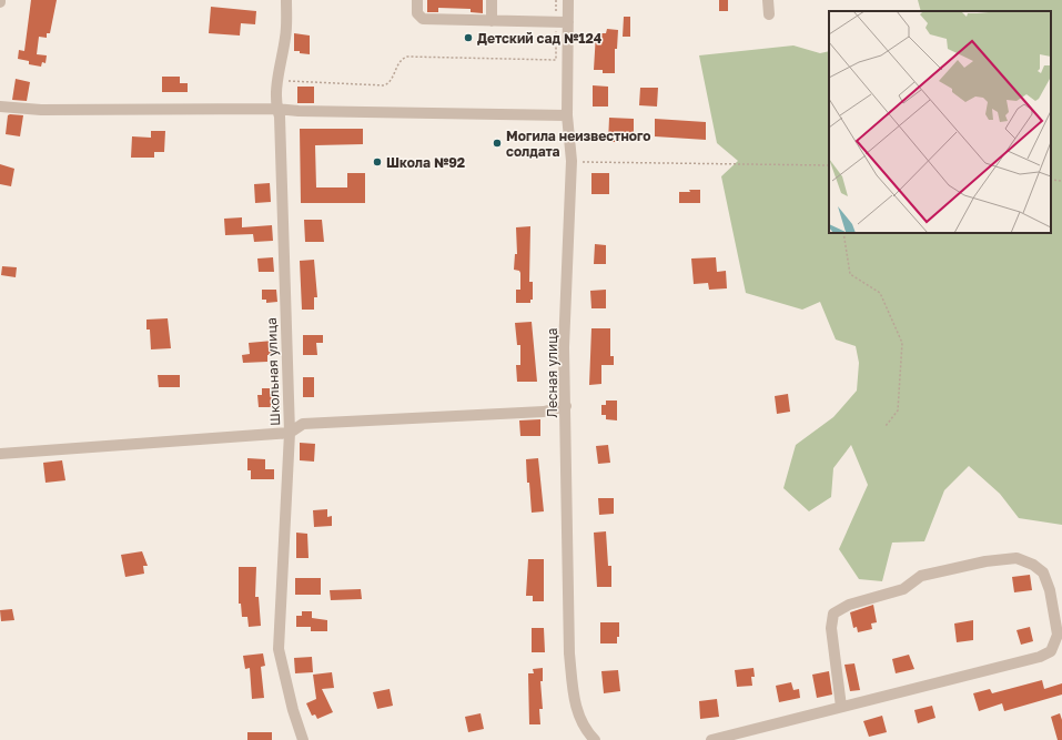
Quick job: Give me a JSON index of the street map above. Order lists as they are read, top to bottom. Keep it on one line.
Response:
{"streets":{"street":["Школьная улица","Лесная улица"]},"places":["Детский сад №124","Могила неизвестного солдата","Школа №92"]}
